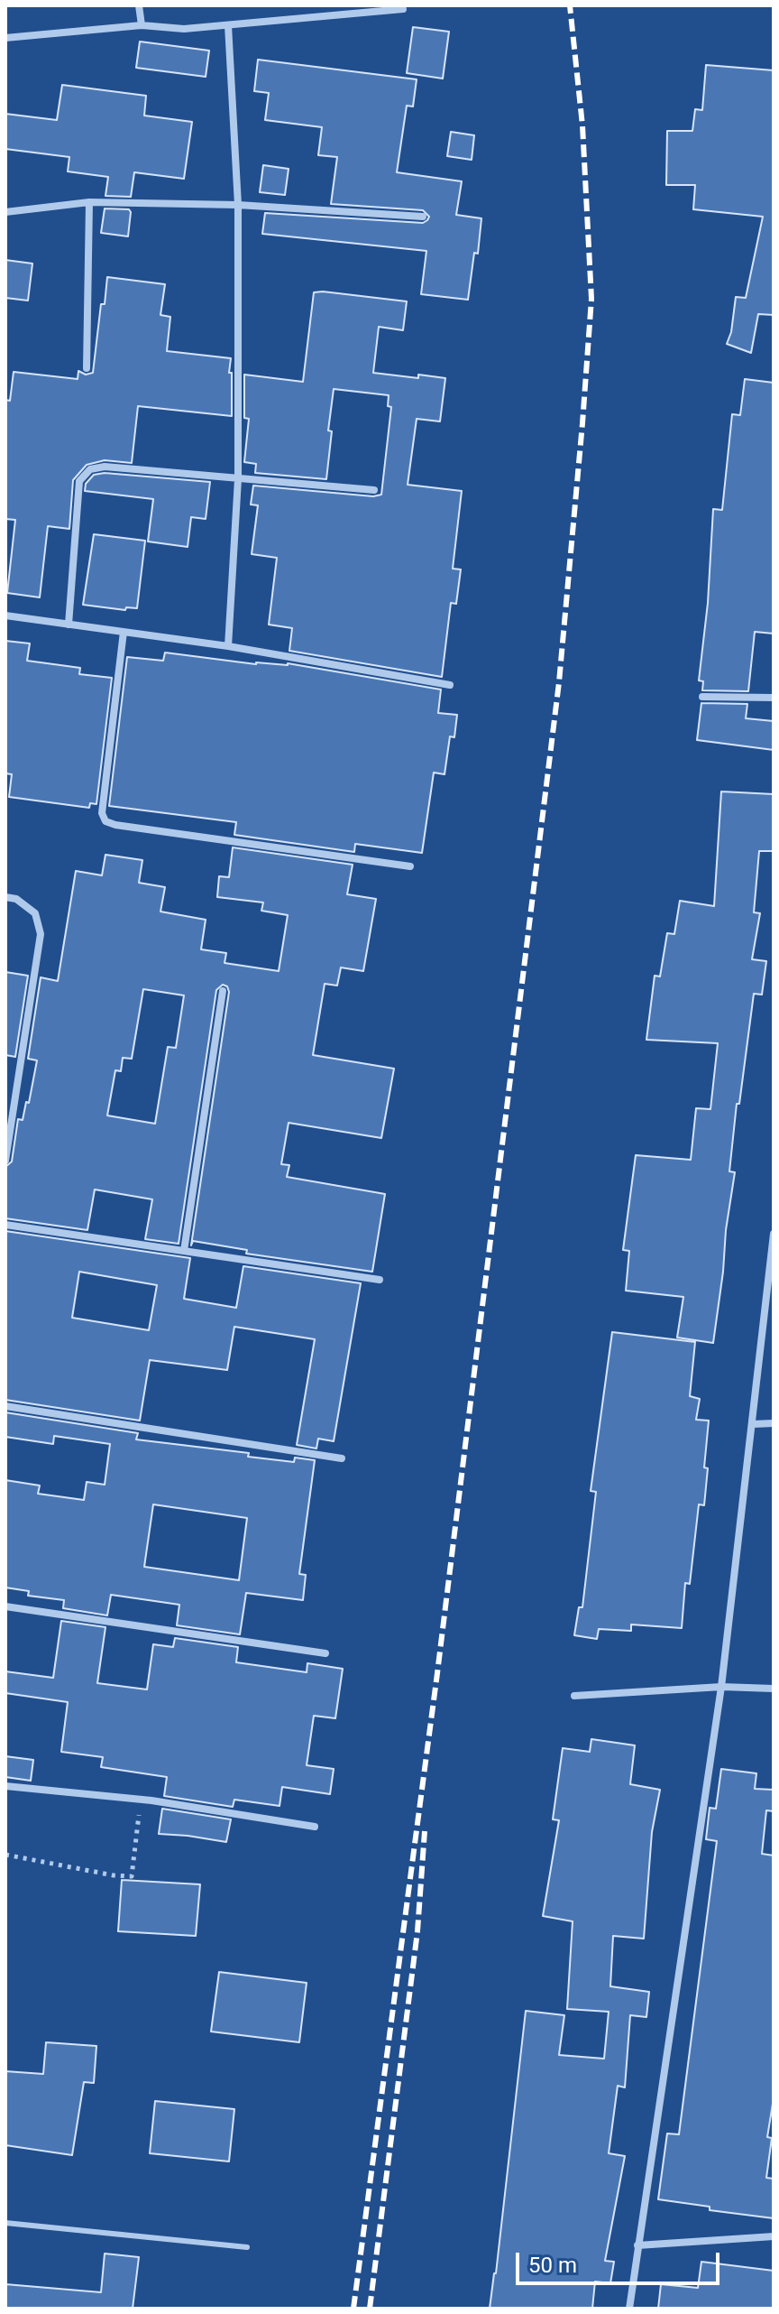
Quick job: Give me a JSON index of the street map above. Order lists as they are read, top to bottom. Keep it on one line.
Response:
{"scale_bar":"50 m"}
